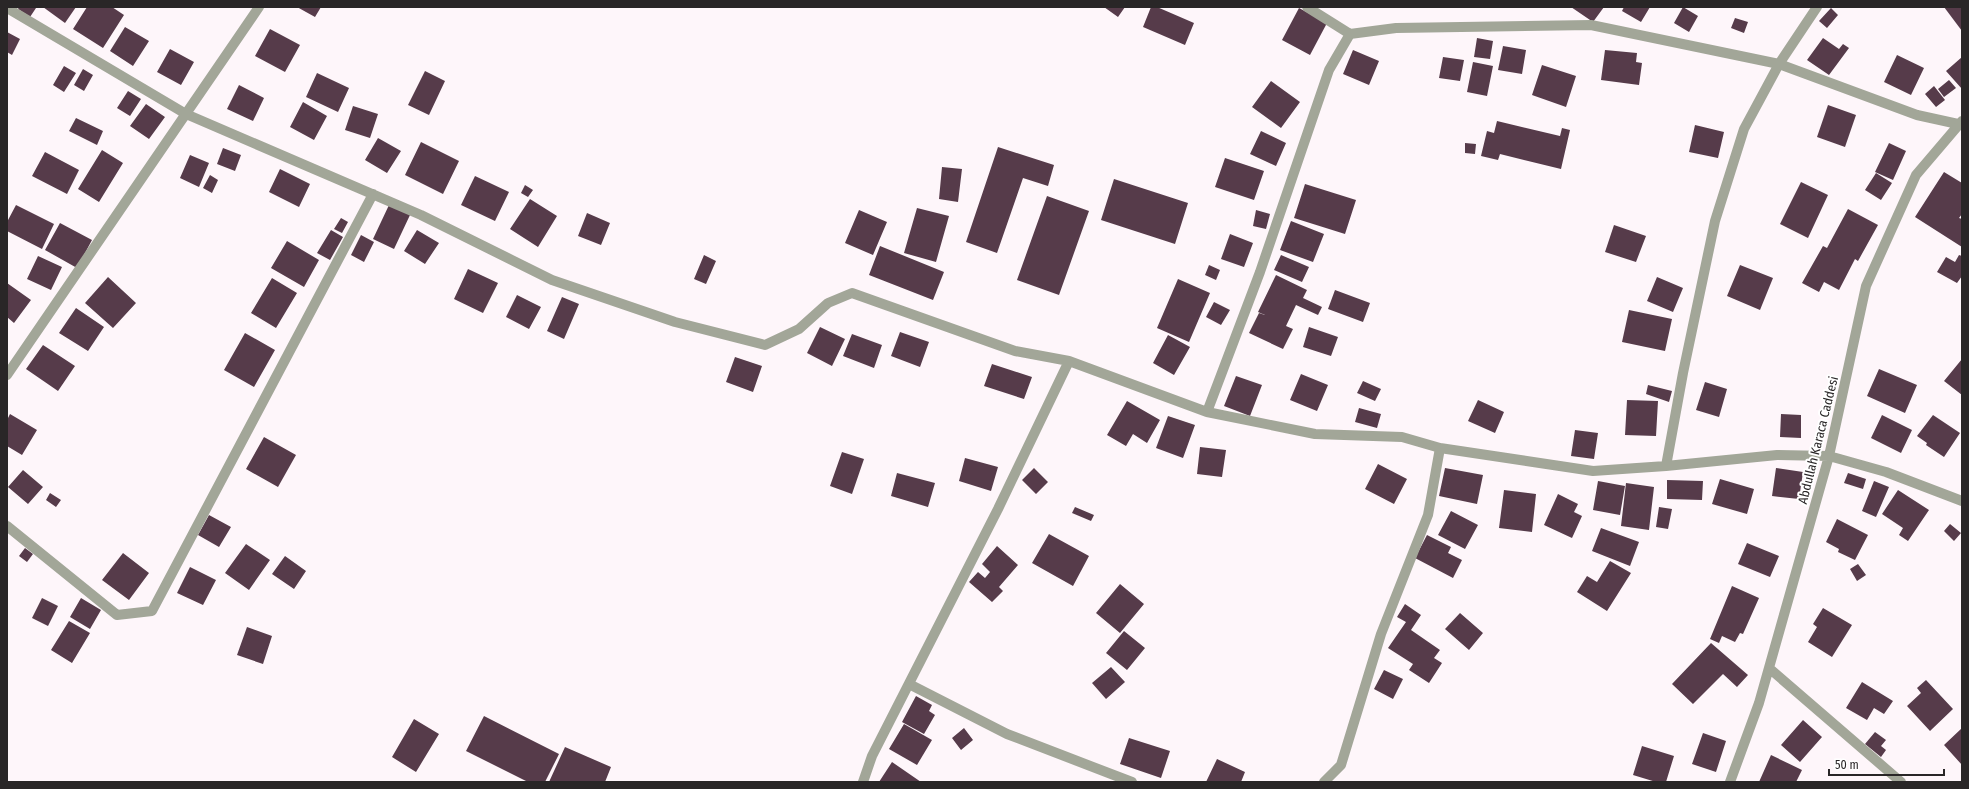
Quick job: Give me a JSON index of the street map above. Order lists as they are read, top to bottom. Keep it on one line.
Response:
{"streets":{"street":["Abdullah Karaca Caddesi"]},"scale_bar":"50 m"}
